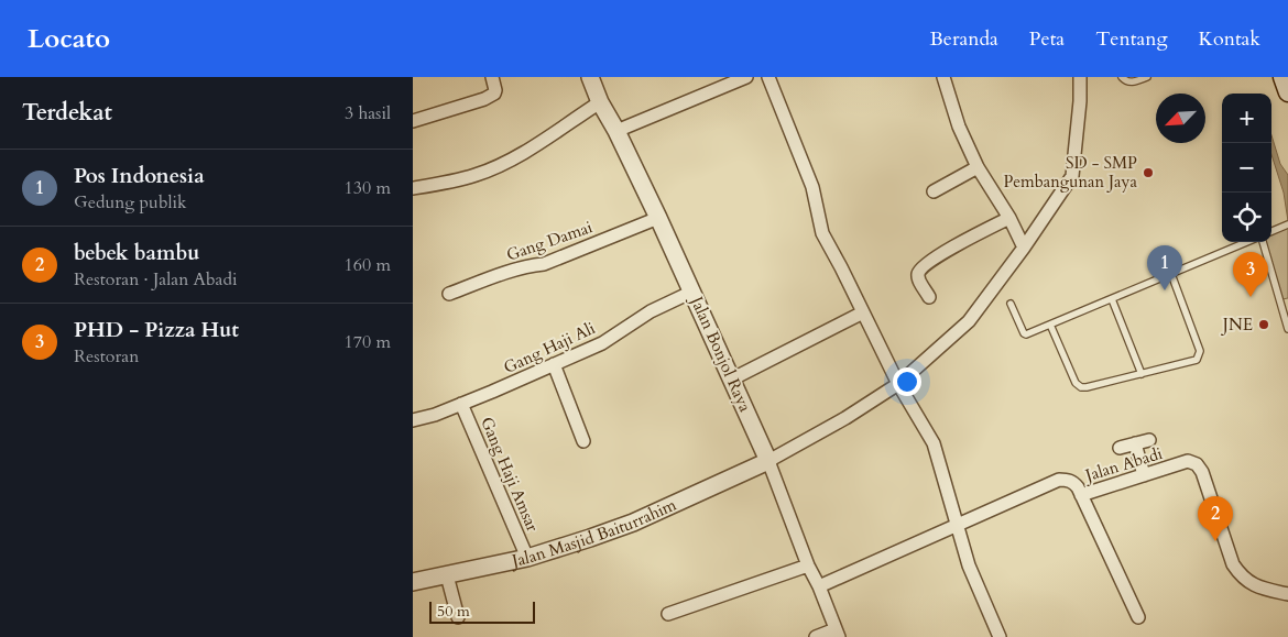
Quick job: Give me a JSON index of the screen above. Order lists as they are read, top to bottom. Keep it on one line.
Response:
{"streets":{"street":["Gang Damai","Gang Haji Ali","Jalan Bonjol Raya","Jalan Abadi","Gang Haji Amsar","Jalan Masjid Baiturrahim"]},"crossings":[["Gang Damai","Jalan Bonjol Raya"],["Gang Haji Ali","Jalan Bonjol Raya"],["Gang Haji Ali","Gang Haji Amsar"],["Jalan Bonjol Raya","Jalan Abadi"],["Jalan Bonjol Raya","Jalan Masjid Baiturrahim"],["Gang Haji Amsar","Jalan Masjid Baiturrahim"]],"places":["SD - SMP Pembangunan Jaya","JNE"],"scale_bar":"50 m","north":"bottom left","page":{"header":"Locato","nav":["Beranda","Peta","Tentang","Kontak"],"heading":["Terdekat","3 hasil"],"map_buttons":["+","−"],"list":[{"mark":"1","name":"Pos Indonesia","note":"Gedung publik","value":"130 m"},{"mark":"2","name":"bebek bambu","note":"Restoran · Jalan Abadi","value":"160 m"},{"mark":"3","name":"PHD - Pizza Hut","note":"Restoran","value":"170 m"}],"pins":["1","3","2"],"scale":"50 m"}}
